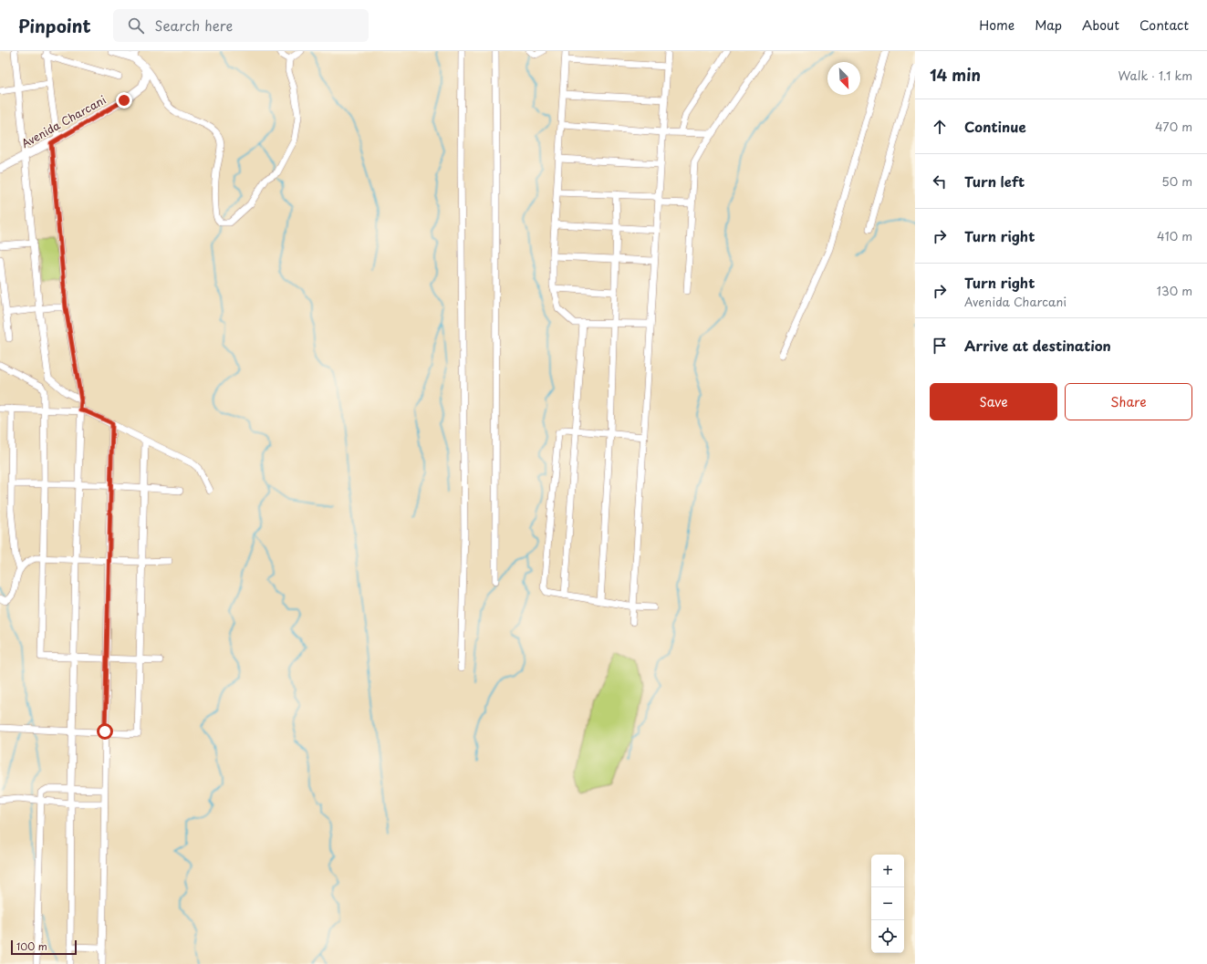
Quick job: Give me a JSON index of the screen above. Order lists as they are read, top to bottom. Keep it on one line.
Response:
{"streets":{"main road":["Avenida Charcani"]},"scale_bar":"100 m","north":"bottom right","page":{"header":"Pinpoint","search":"Search here","nav":["Home","Map","About","Contact"],"heading":["14 min","Walk · 1.1 km"],"list":[["Continue","470 m"],["Turn left","50 m"],["Turn right","410 m"],["Turn right","Avenida Charcani","130 m"],"Arrive at destination"],"buttons":["Save","Share"],"map_buttons":["+","−"],"scale":"100 m"}}
